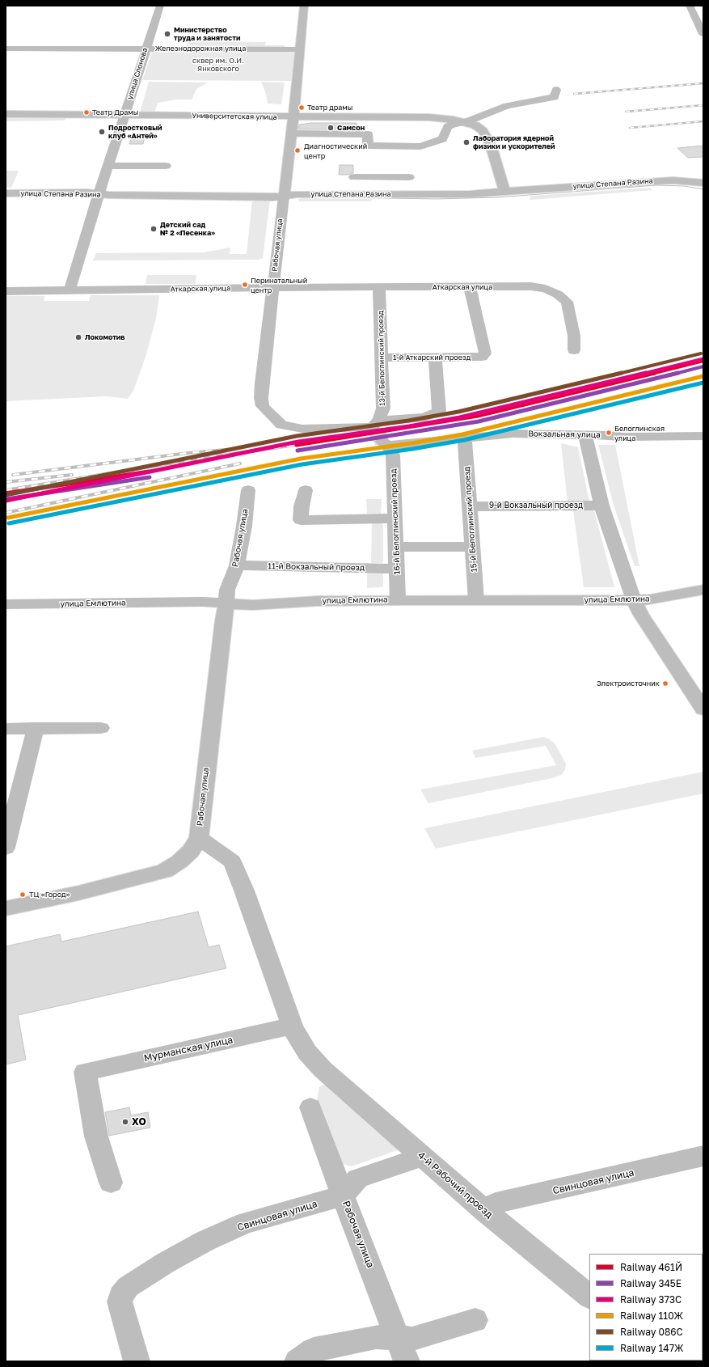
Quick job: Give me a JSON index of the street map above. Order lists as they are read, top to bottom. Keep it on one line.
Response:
{"streets":{"street":["Железнодорожная улица","улица Слонова","Университетская улица","улица Степана Разина","Рабочая улица","Аткарская улица","1-й Аткарский проезд","13-й Белоглинский проезд","Вокзальная улица","9-й Вокзальный проезд","15-й Белоглинский проезд","16-й Белоглинский проезд","11-й Вокзальный проезд","улица Емлютина","Мурманская улица","Свинцовая улица","4-й Рабочий проезд"]},"crossings":[["Железнодорожная улица","улица Слонова"],["Железнодорожная улица","Рабочая улица"],["улица Слонова","Университетская улица"],["улица Слонова","улица Степана Разина"],["улица Слонова","Аткарская улица"],["Университетская улица","Рабочая улица"],["улица Степана Разина","Рабочая улица"],["Рабочая улица","Аткарская улица"],["Рабочая улица","13-й Белоглинский проезд"],["Рабочая улица","Вокзальная улица"],["Рабочая улица","16-й Белоглинский проезд"],["Рабочая улица","11-й Вокзальный проезд"],["Рабочая улица","улица Емлютина"],["Рабочая улица","Мурманская улица"],["Рабочая улица","Свинцовая улица"],["Рабочая улица","4-й Рабочий проезд"],["Аткарская улица","1-й Аткарский проезд"],["Аткарская улица","13-й Белоглинский проезд"],["1-й Аткарский проезд","13-й Белоглинский проезд"],["13-й Белоглинский проезд","Вокзальная улица"],["13-й Белоглинский проезд","16-й Белоглинский проезд"],["Вокзальная улица","15-й Белоглинский проезд"],["Вокзальная улица","16-й Белоглинский проезд"],["9-й Вокзальный проезд","15-й Белоглинский проезд"],["15-й Белоглинский проезд","улица Емлютина"],["16-й Белоглинский проезд","11-й Вокзальный проезд"],["16-й Белоглинский проезд","улица Емлютина"],["Свинцовая улица","4-й Рабочий проезд"]],"parks":["сквер им. О.И. Янковского"],"places":["Министерство труда и занятости","Театр драмы","Театр Драмы","Самсон","Подростковый клуб «Антей»","Лаборатория ядерной физики и ускорителей","Диагностический центр","Детский сад № 2 «Песенка»","Перинатальный центр","Локомотив","Белоглинская улица","Электроисточник","ТЦ «Город»","ХО"],"lines":["rail line 086С","rail line 373C","rail line 461Й","rail line 345Е","rail line 110Ж","rail line 147Ж"],"legend":["Railway 461Й","Railway 345Е","Railway 373C","Railway 110Ж","Railway 086С","Railway 147Ж"]}
